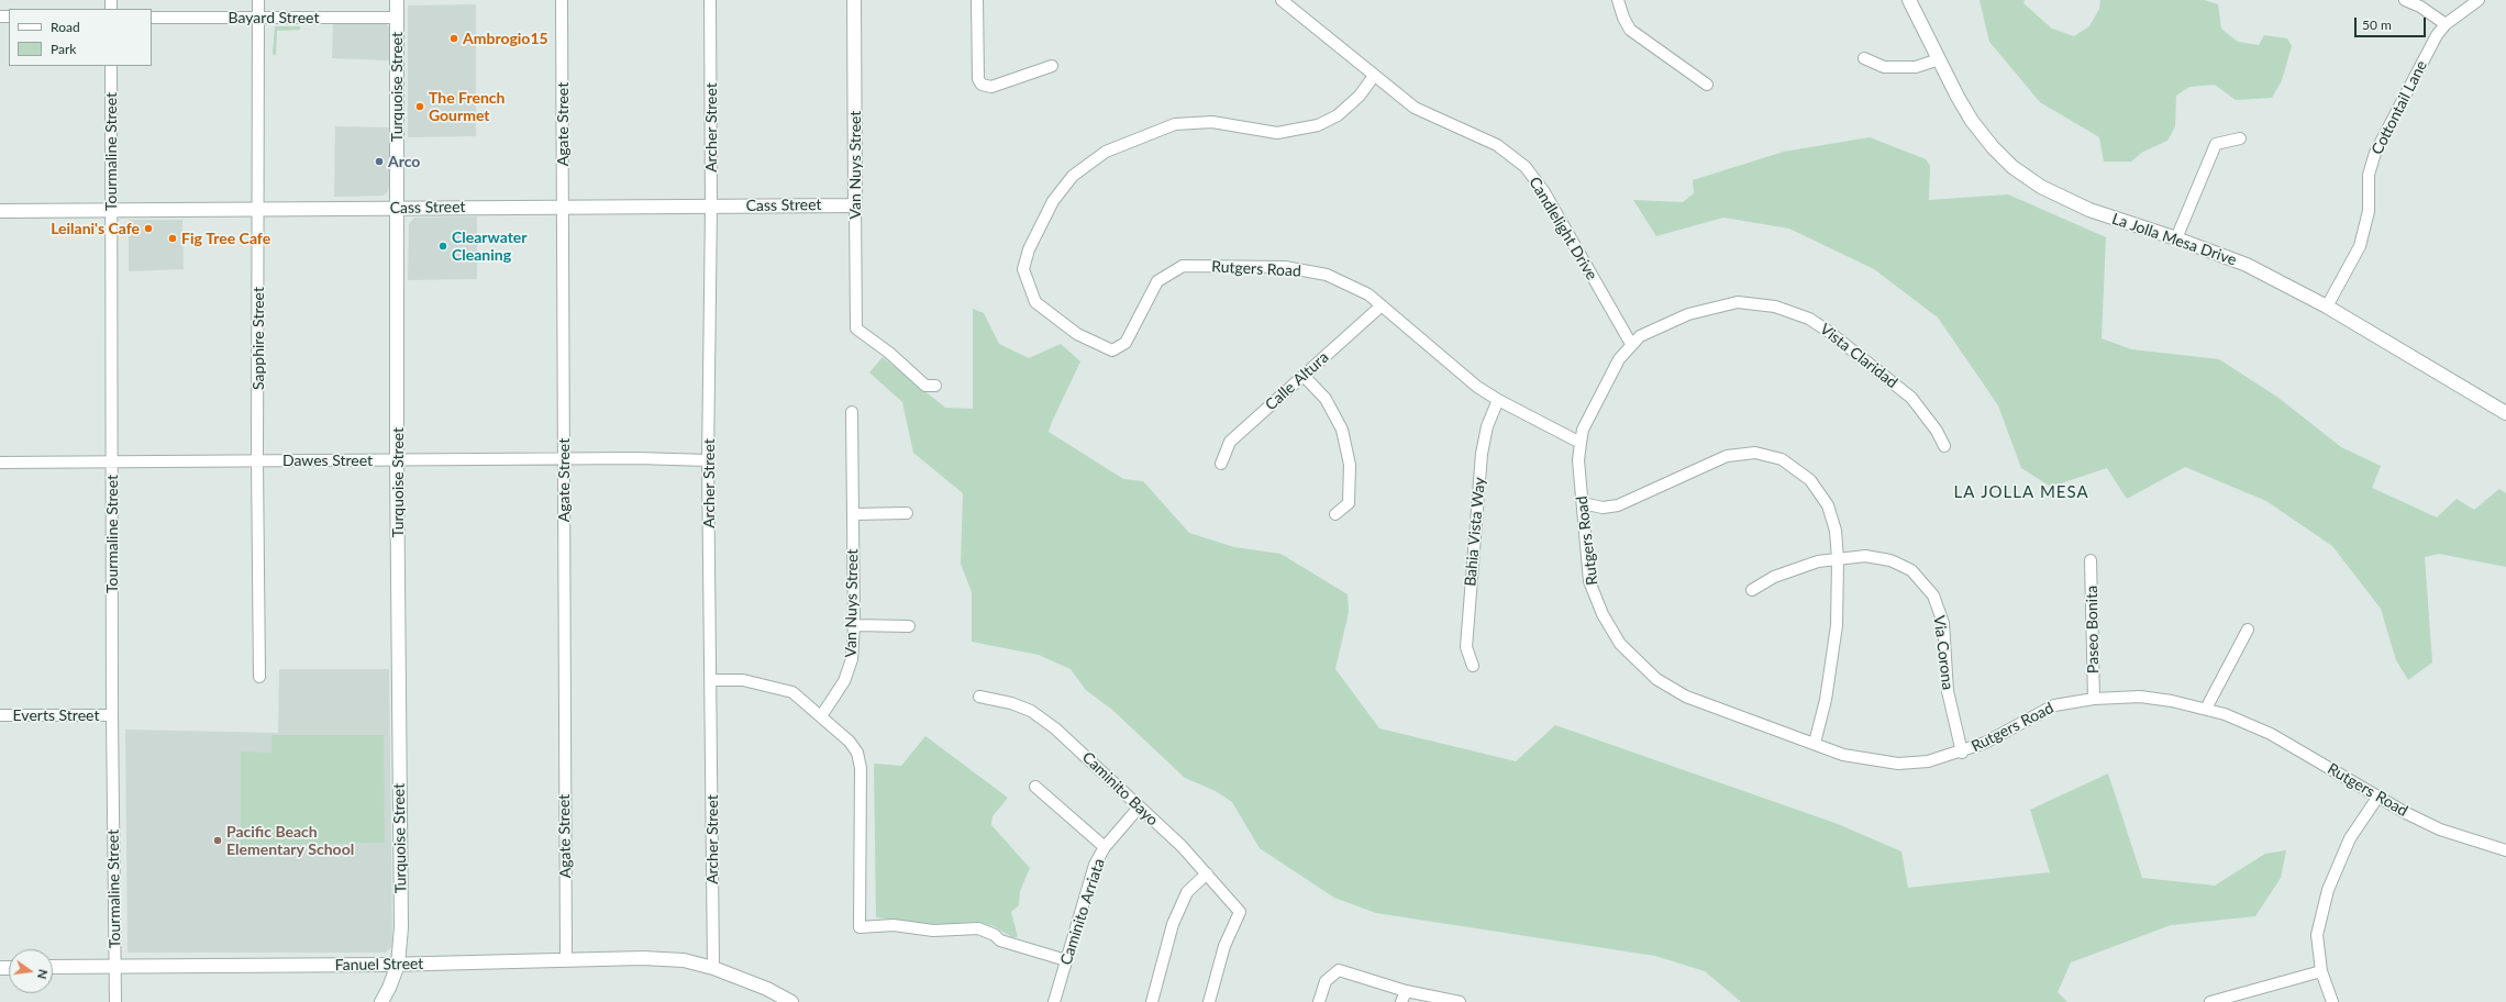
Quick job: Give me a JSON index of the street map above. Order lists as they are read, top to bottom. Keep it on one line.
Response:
{"streets":{"street":["Bayard Street","Turquoise Street","Cottontail Lane","Agate Street","Archer Street","Tourmaline Street","Van Nuys Street","Cass Street","Candlelight Drive","La Jolla Mesa Drive","Rutgers Road","Sapphire Street","Vista Claridad","Calle Altura","Dawes Street","Bahia Vista Way","Paseo Bonita","Via Corona","Everts Street","Caminito Bayo","Caminito Arriata","Fanuel Street"]},"crossings":[["Bayard Street","Turquoise Street"],["Bayard Street","Sapphire Street"],["Turquoise Street","Cass Street"],["Turquoise Street","Dawes Street"],["Turquoise Street","Fanuel Street"],["Cottontail Lane","La Jolla Mesa Drive"],["Agate Street","Cass Street"],["Agate Street","Dawes Street"],["Agate Street","Fanuel Street"],["Archer Street","Cass Street"],["Archer Street","Dawes Street"],["Archer Street","Fanuel Street"],["Tourmaline Street","Cass Street"],["Tourmaline Street","Dawes Street"],["Tourmaline Street","Everts Street"],["Tourmaline Street","Fanuel Street"],["Van Nuys Street","Cass Street"],["Cass Street","Sapphire Street"],["Candlelight Drive","Rutgers Road"],["Candlelight Drive","Vista Claridad"],["Rutgers Road","Vista Claridad"],["Rutgers Road","Calle Altura"],["Rutgers Road","Bahia Vista Way"],["Rutgers Road","Paseo Bonita"],["Rutgers Road","Via Corona"],["Sapphire Street","Dawes Street"],["Caminito Bayo","Caminito Arriata"]],"districts":["LA JOLLA MESA"],"places":["Ambrogio15","The French Gourmet","Arco","Leilani's Cafe","Fig Tree Cafe","Clearwater Cleaning","Pacific Beach Elementary School"],"legend":["Road","Park"],"scale_bar":"50 m","north":"right"}
